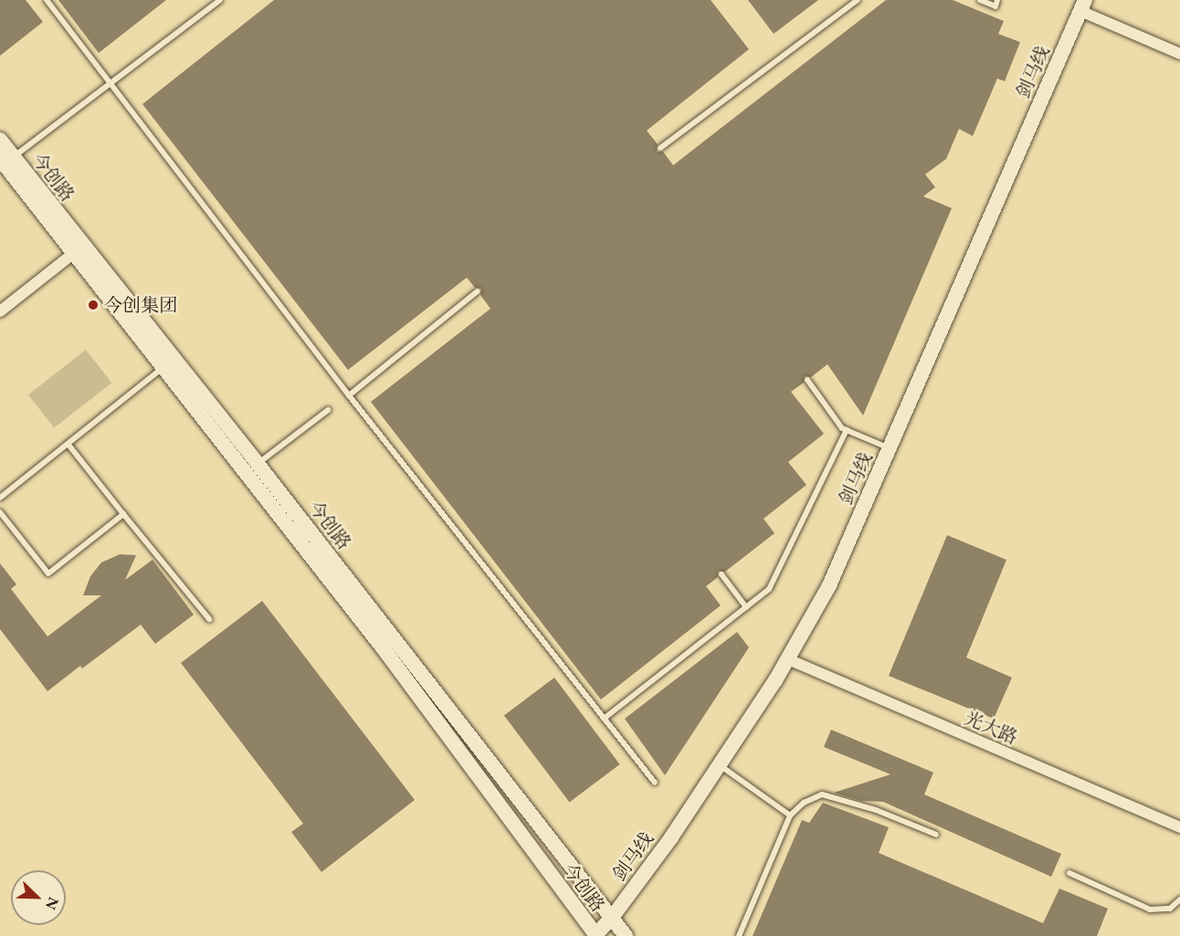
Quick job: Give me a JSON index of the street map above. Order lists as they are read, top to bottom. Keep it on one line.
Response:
{"streets":{"main road":["剑马线","今创路"],"street":["光大路"]},"crossings":[["剑马线","今创路"],["剑马线","光大路"]],"places":["今创集团"],"north":"bottom right"}
